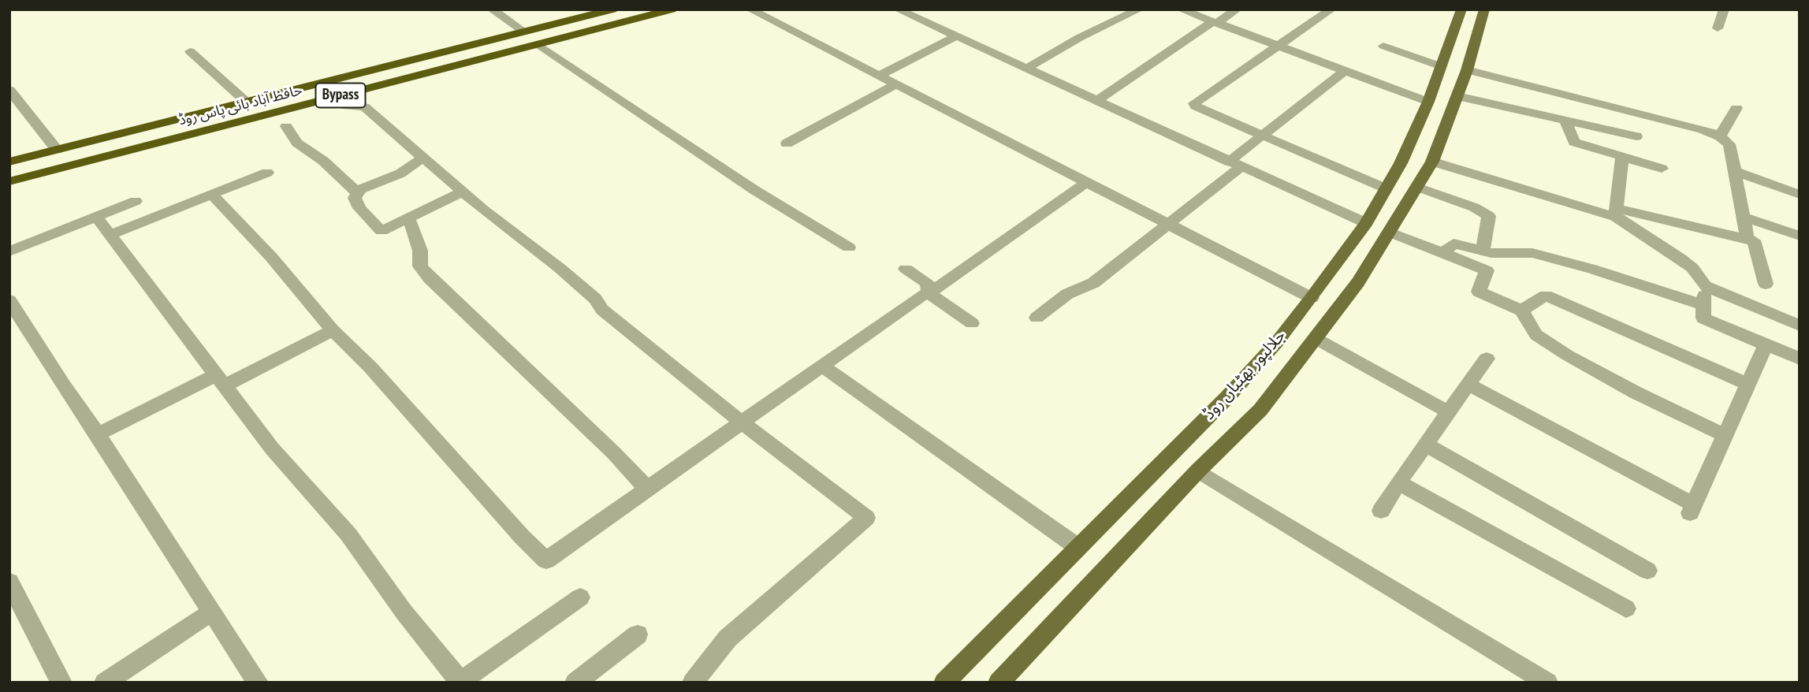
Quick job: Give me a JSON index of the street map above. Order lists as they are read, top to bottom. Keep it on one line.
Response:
{"streets":{"highway":["Bypass","حافظ آباد بائی پاس روڈ"],"main road":["جلالپور بھٹیاں روڈ"]}}
